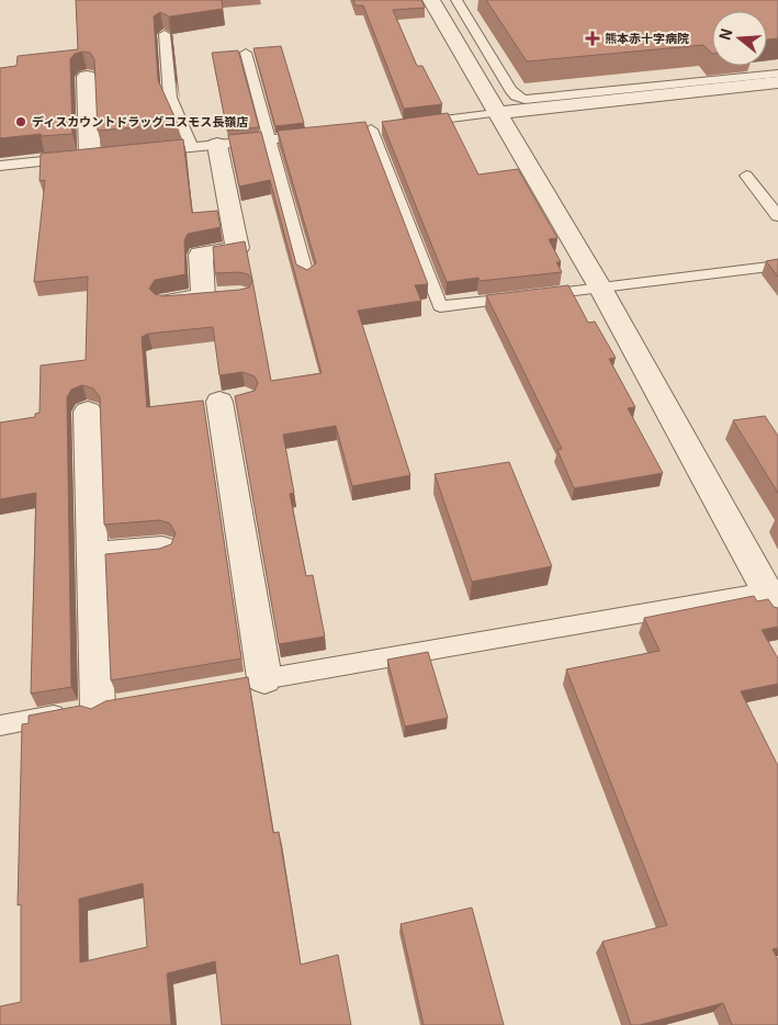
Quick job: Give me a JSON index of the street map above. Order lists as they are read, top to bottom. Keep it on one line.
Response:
{"places":{"health":["熊本赤十字病院"],"other":["ディスカウントドラッグコスモス長嶺店"]},"north":"left"}
